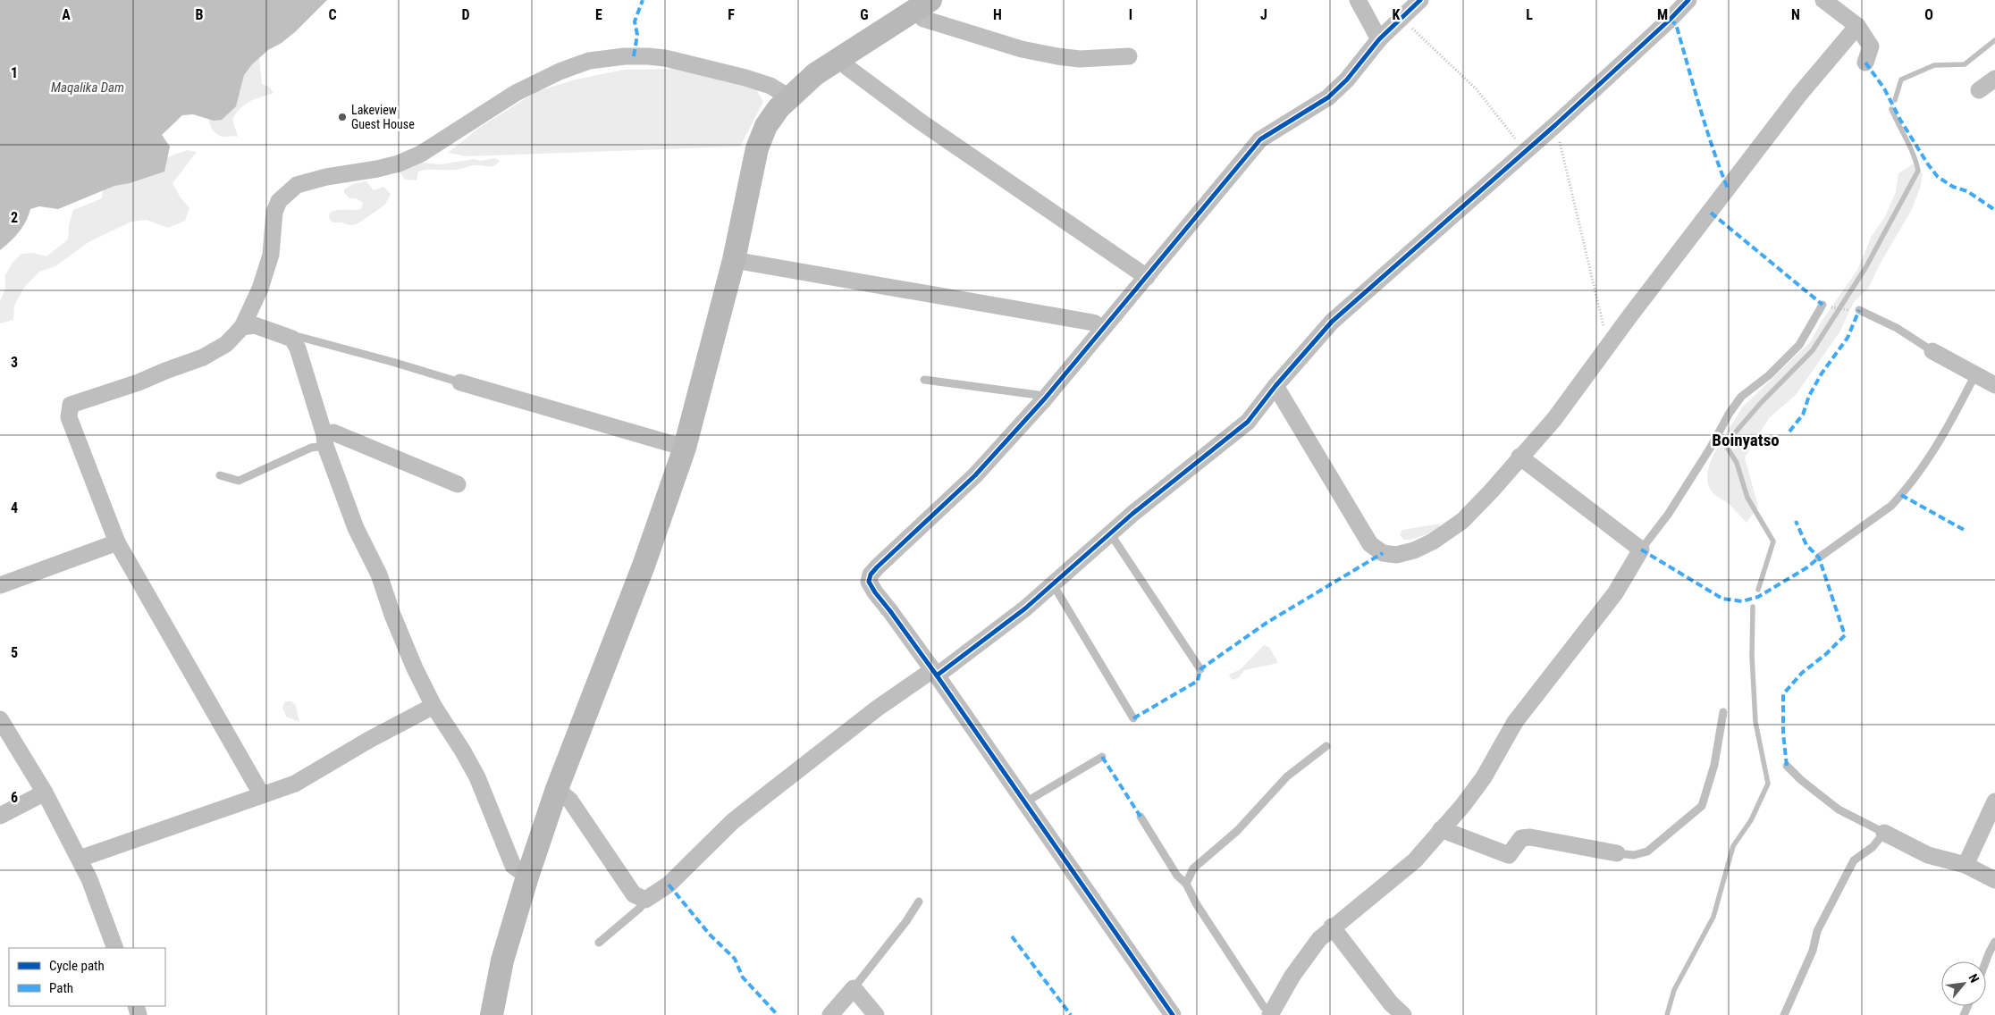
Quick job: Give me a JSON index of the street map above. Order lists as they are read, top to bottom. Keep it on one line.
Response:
{"districts":["Boinyatso"],"water":["Maqalika Dam"],"places":["Lakeview Guest House"],"legend":["Cycle path","Path"],"north":"top right","grid":{"columns":["A","B","C","D","E","F","G","H","I","J","K","L","M","N","O"],"rows":["1","2","3","4","5","6"]}}
